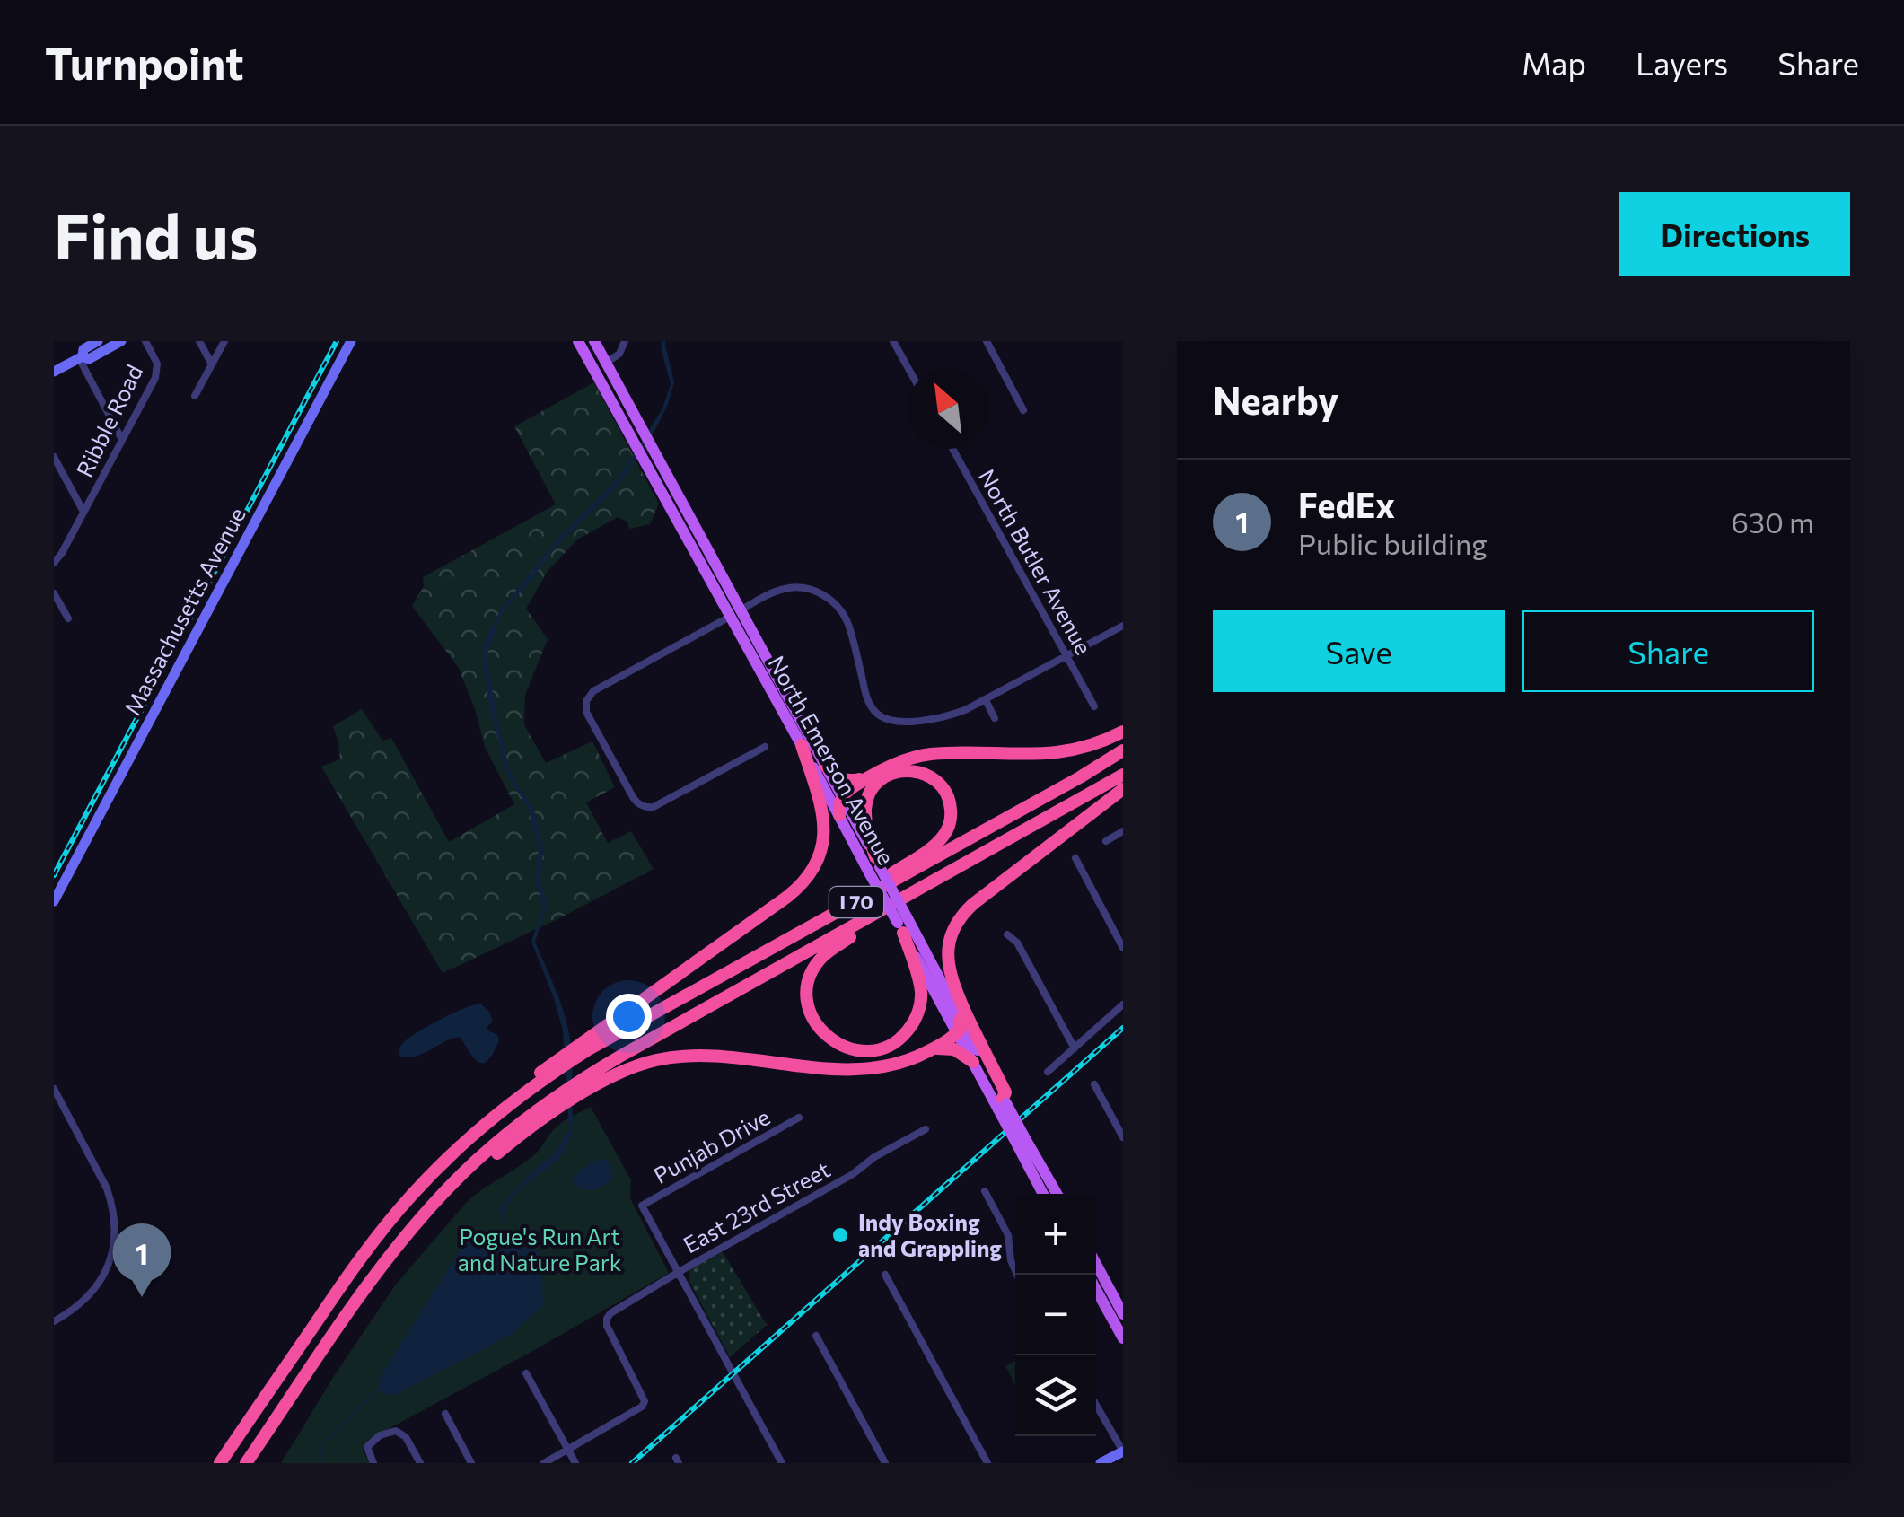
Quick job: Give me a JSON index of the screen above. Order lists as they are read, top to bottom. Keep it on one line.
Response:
{"streets":{"highway":["I 70"],"main road":["Massachusetts Avenue","North Emerson Avenue"],"street":["Ribble Road","North Butler Avenue","Punjab Drive","East 23rd Street"]},"crossings":[["Punjab Drive","East 23rd Street"]],"parks":["Pogue's Run Art and Nature Park"],"places":["Indy Boxing and Grappling"],"north":"top left","page":{"header":"Turnpoint","nav":["Map","Layers","Share"],"buttons":["Directions",["Save","Share"]],"title":"Find us","heading":"Nearby","list":[{"mark":"1","name":"FedEx","note":"Public building","value":"630 m"}],"map_buttons":["+","−"],"pins":"1"}}
